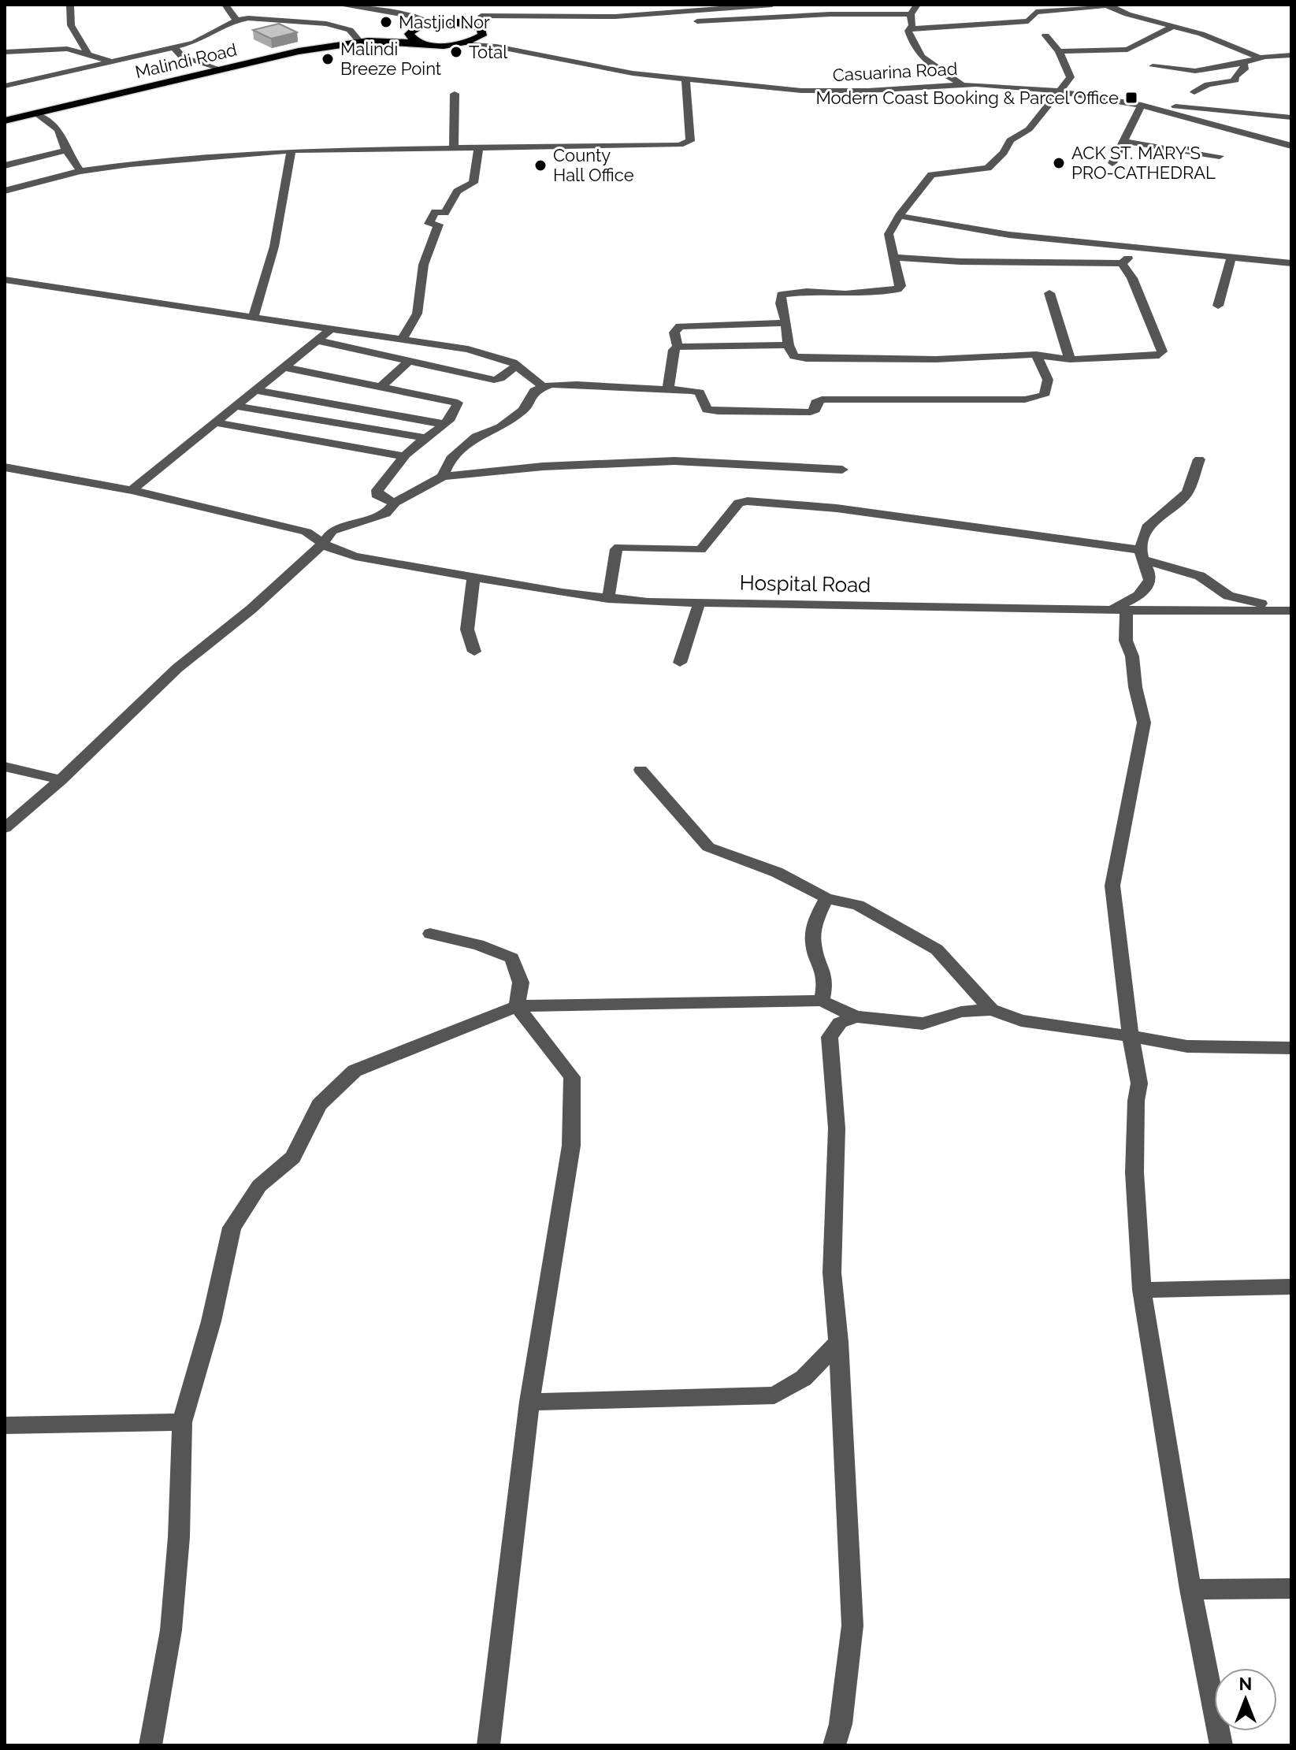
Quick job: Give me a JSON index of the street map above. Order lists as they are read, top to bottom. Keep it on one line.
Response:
{"streets":{"highway":["Malindi Road"],"street":["Casuarina Road","Hospital Road"]},"crossings":[["Malindi Road","Casuarina Road"]],"places":{"other":["Mastjid Nor","Total","Malindi Breeze Point","ACK ST. MARY'S PRO-CATHEDRAL","County Hall Office"],"transit":["Modern Coast Booking & Parcel Office"]},"north":"top"}
